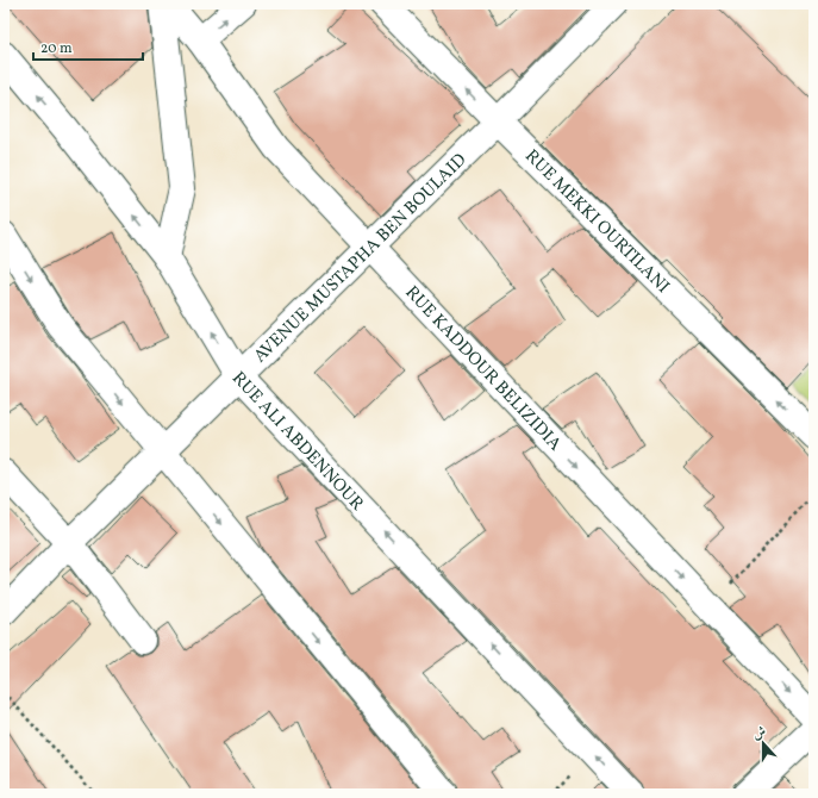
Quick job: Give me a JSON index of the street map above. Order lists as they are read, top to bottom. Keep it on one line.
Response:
{"streets":{"street":["RUE MEKKI OURTILANI","AVENUE MUSTAPHA BEN BOULAID","RUE KADDOUR BELIZIDIA","RUE ALI ABDENNOUR"]},"crossings":[["RUE MEKKI OURTILANI","AVENUE MUSTAPHA BEN BOULAID"],["AVENUE MUSTAPHA BEN BOULAID","RUE KADDOUR BELIZIDIA"],["AVENUE MUSTAPHA BEN BOULAID","RUE ALI ABDENNOUR"]],"one_way":["RUE MEKKI OURTILANI","RUE KADDOUR BELIZIDIA"],"scale_bar":"20 m","north":"top"}
